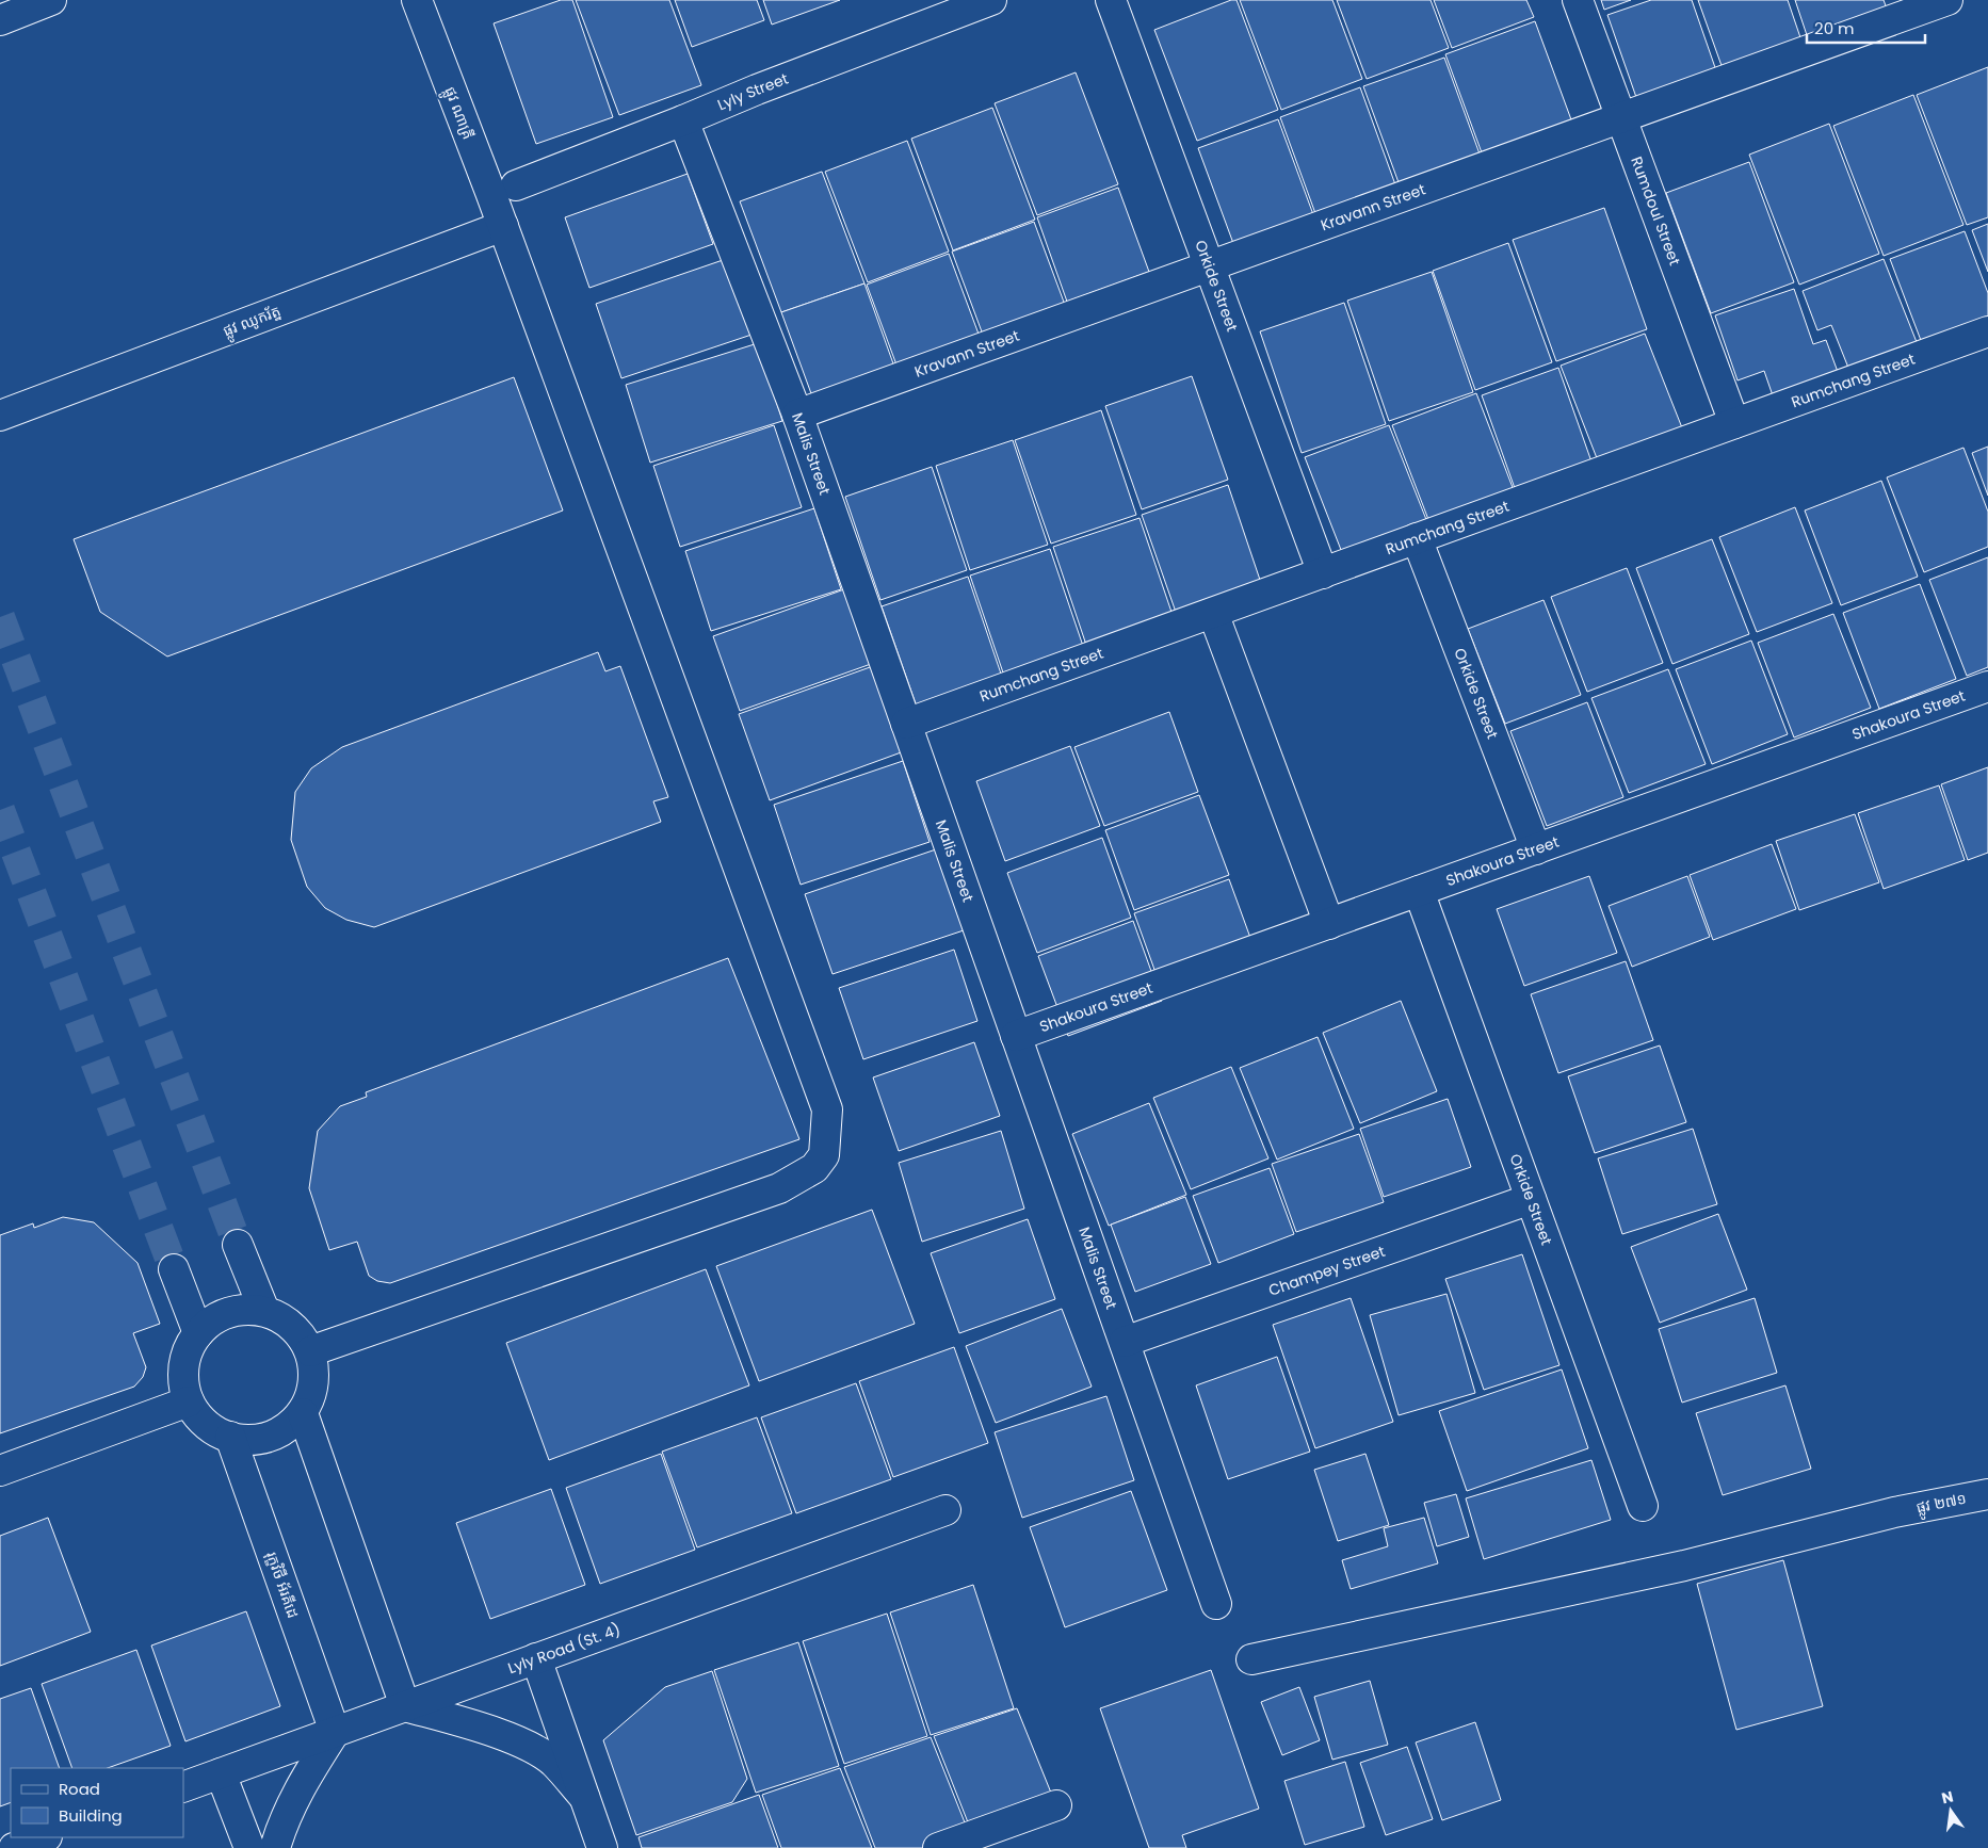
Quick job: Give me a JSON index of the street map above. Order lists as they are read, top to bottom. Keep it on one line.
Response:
{"streets":{"street":["Lyly Street","ផ្លូវ ណាគ្រី","Kravann Street","Rumdoul Street","Orkide Street","ផ្លូវ ឈូករ័ត្ន","Rumchang Street","Malis Street","Shakoura Street","Champey Street","ផ្លូវ ២៧១","រុក្ខវិថី អ័រគីដេ","Lyly Road (St. 4)"]},"crossings":[["Lyly Street","Malis Street"],["ផ្លូវ ណាគ្រី","ផ្លូវ ឈូករ័ត្ន"],["ផ្លូវ ណាគ្រី","រុក្ខវិថី អ័រគីដេ"],["Kravann Street","Rumdoul Street"],["Kravann Street","Orkide Street"],["Kravann Street","Malis Street"],["Rumdoul Street","Rumchang Street"],["Orkide Street","Rumchang Street"],["Orkide Street","Shakoura Street"],["Orkide Street","Champey Street"],["Rumchang Street","Malis Street"],["Malis Street","Shakoura Street"],["Malis Street","Champey Street"],["រុក្ខវិថី អ័រគីដេ","Lyly Road (St. 4)"]],"legend":["Road","Building"],"scale_bar":"20 m","north":"top"}
